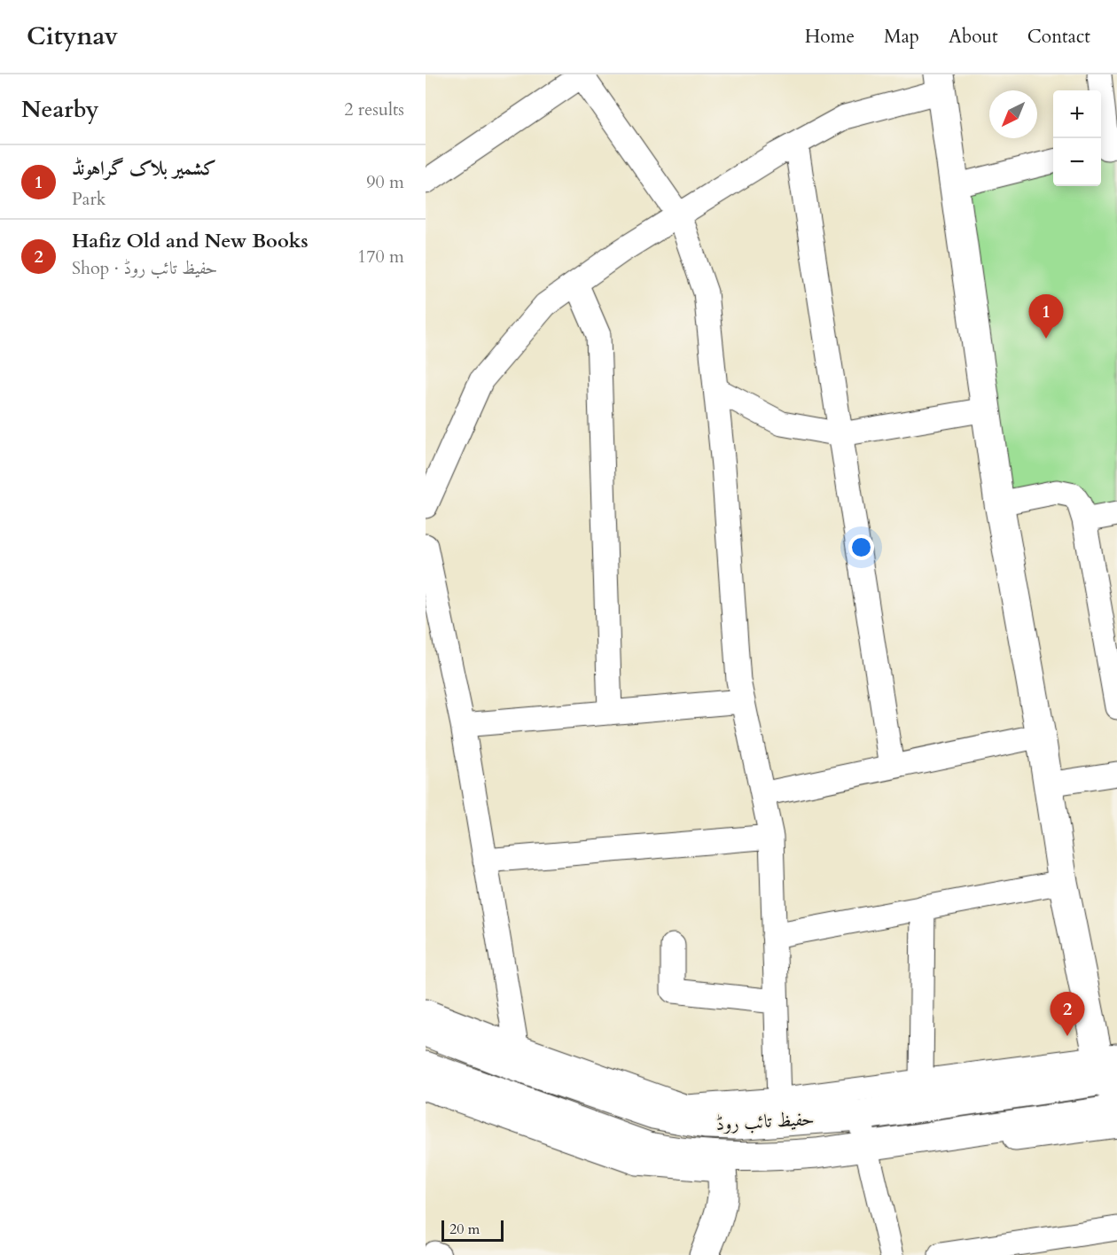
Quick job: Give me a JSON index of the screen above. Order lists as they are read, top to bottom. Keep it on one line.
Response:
{"streets":{"street":["حفیظ تائب روڈ"]},"scale_bar":"20 m","north":"bottom left","page":{"header":"Citynav","nav":["Home","Map","About","Contact"],"heading":["Nearby","2 results"],"map_buttons":["+","−"],"list":[{"mark":"1","name":"کشمیر بلاک ﮔﺮﺍﮨﻮﻧﮉ","note":"Park","value":"90 m"},{"mark":"2","name":"Hafiz Old and New Books","note":"Shop · حفیظ تائب روڈ","value":"170 m"}],"pins":["1","2"],"scale":"20 m"}}
